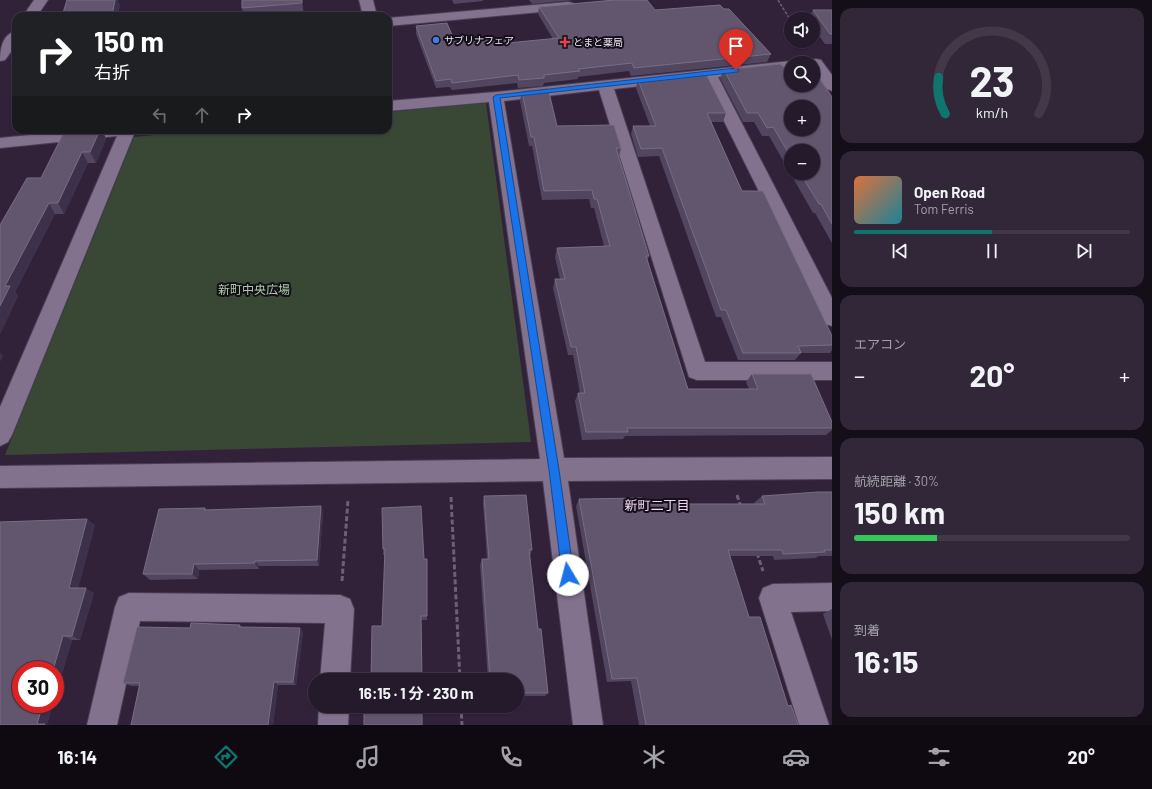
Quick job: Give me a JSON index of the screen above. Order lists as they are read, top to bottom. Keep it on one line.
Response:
{"districts":["新町二丁目"],"parks":["新町中央広場"],"places":{"other":["サブリナフェア"],"health":["とまと薬局"]},"page":{"map_buttons":["+","−"],"turn":["150 m","右折"],"song":["Open Road","Tom Ferris"],"tile":["エアコン",["航続距離 · 30%","150 km"],["到着","16:15"]],"heat":["−","20°","+"],"limit":"30","trip":"16:15 · 1 分 · 230 m","tabs":["16:14","20°"],"gauge":["23","km/h"]}}
